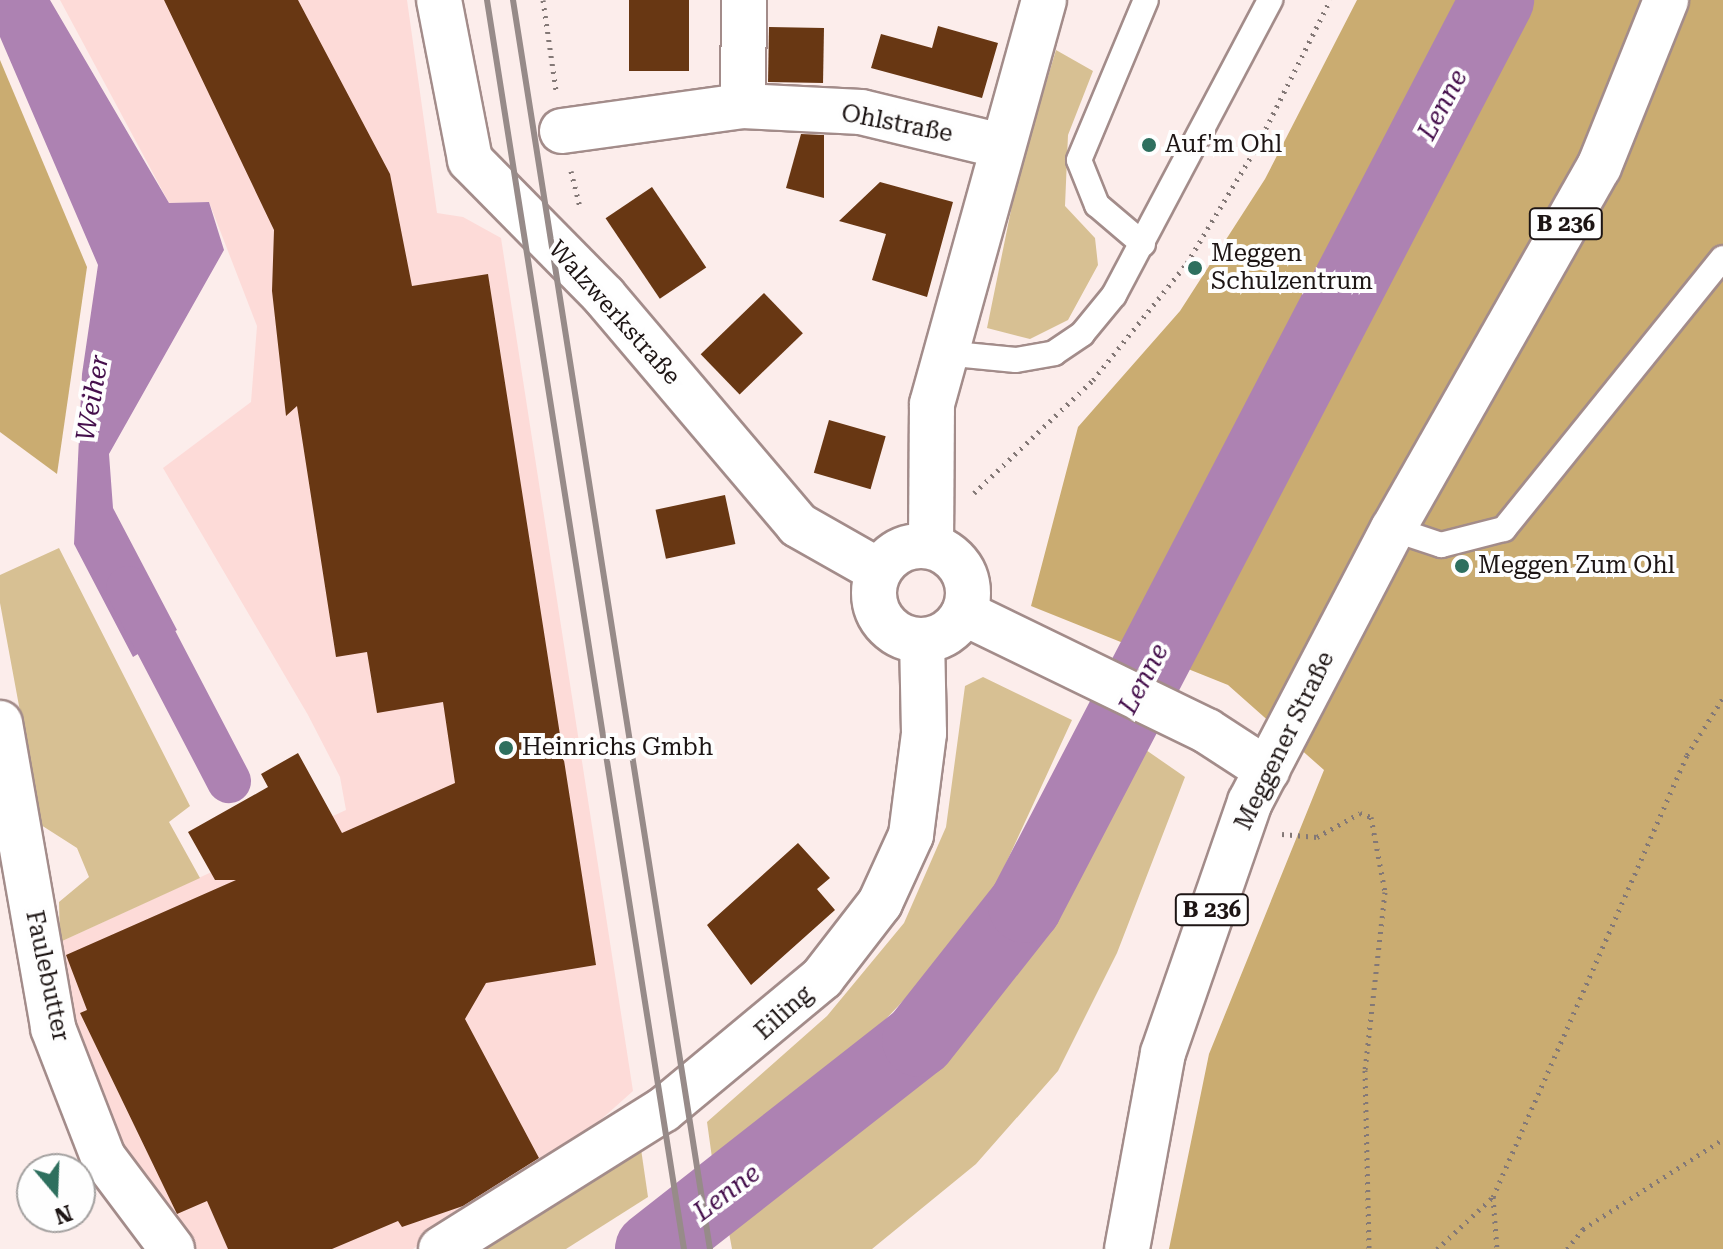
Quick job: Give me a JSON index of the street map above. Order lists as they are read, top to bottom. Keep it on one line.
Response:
{"streets":{"street":["Ohlstraße","B 236","Walzwerkstraße","Meggener Straße","Faulebutter","Eiling"]},"crossings":[["Walzwerkstraße","Eiling"]],"water":["Lenne","Weiher"],"places":["Auf'm Ohl","Meggen Schulzentrum","Meggen Zum Ohl","Heinrichs Gmbh"],"north":"bottom"}
